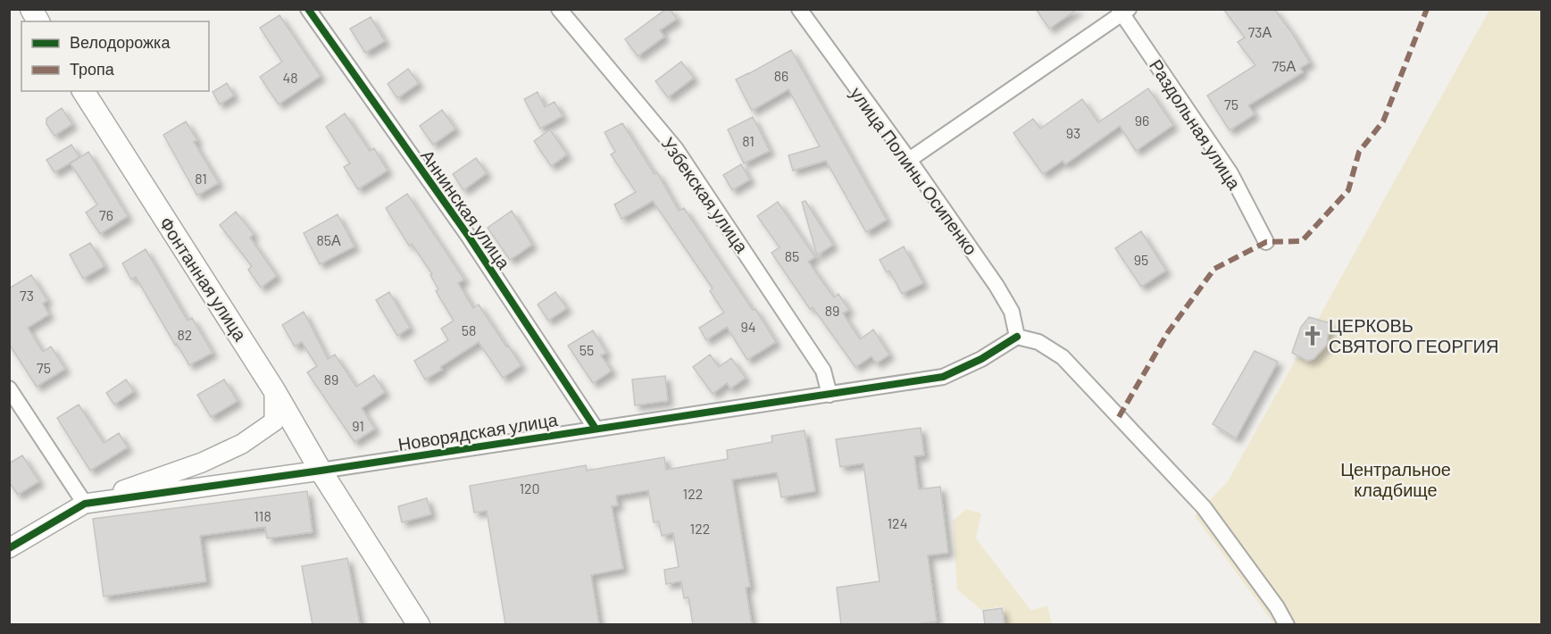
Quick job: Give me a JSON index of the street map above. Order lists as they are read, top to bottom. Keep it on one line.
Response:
{"streets":{"main road":["Фонтанная улица"],"street":["Раздольная улица","улица Полины Осипенко","Узбекская улица","Аннинская улица","Новорядская улица"]},"crossings":[["улица Полины Осипенко","Новорядская улица"],["Узбекская улица","Новорядская улица"],["Аннинская улица","Новорядская улица"],["Фонтанная улица","Новорядская улица"]],"parks":["Центральное кладбище"],"places":{"church":["ЦЕРКОВЬ СВЯТОГО ГЕОРГИЯ"]},"house_numbers":["73А","75А","86","48","75","96","93","81","81","76","85А","85","95","73","89","94","58","82","55","75","89","91","120","122","118","124","122"],"legend":["Велодорожка","Тропа"]}
